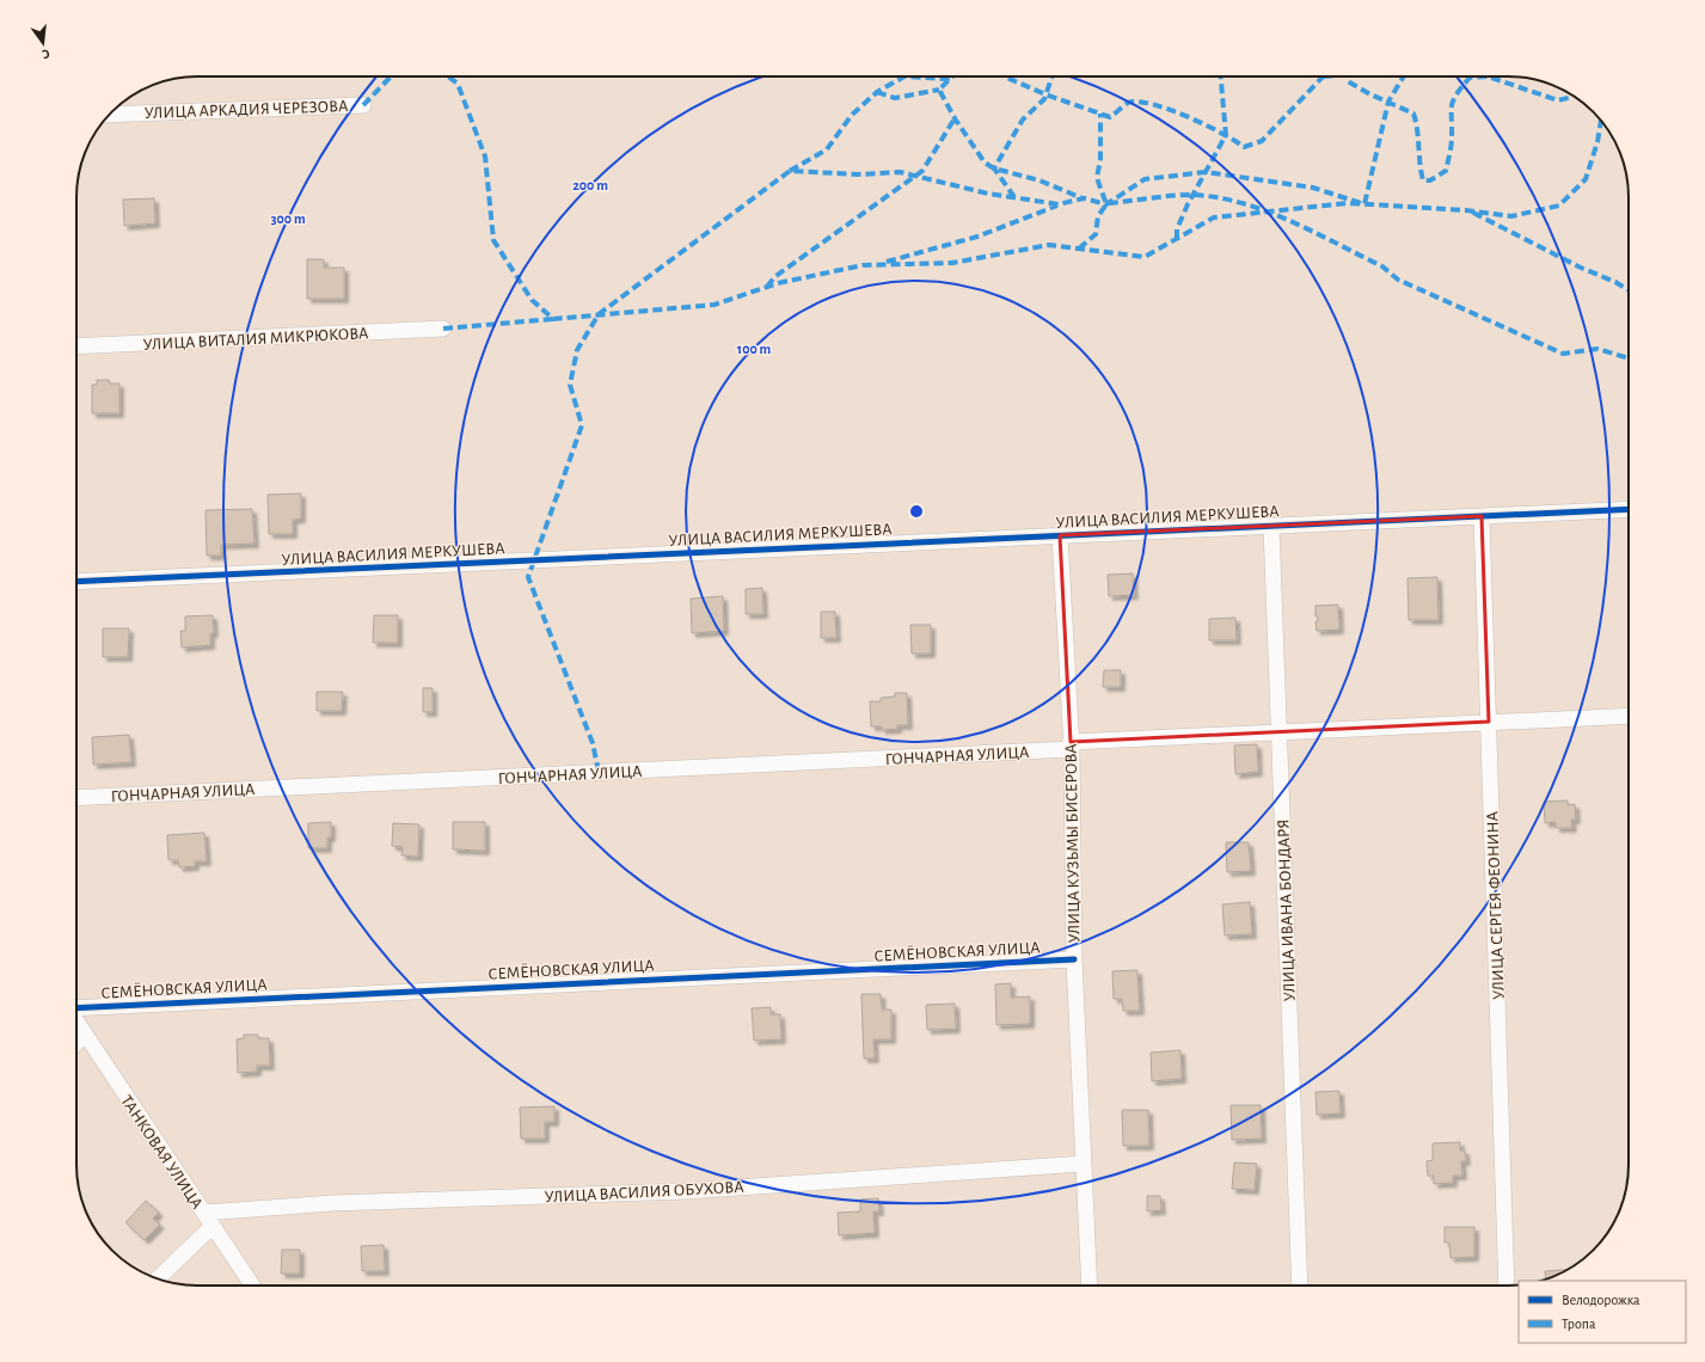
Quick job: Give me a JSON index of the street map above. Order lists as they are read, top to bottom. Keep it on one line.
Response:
{"streets":{"street":["УЛИЦА АРКАДИЯ ЧЕРЕЗОВА","УЛИЦА ВИТАЛИЯ МИКРЮКОВА","УЛИЦА ВАСИЛИЯ МЕРКУШЕВА","ГОНЧАРНАЯ УЛИЦА","УЛИЦА КУЗЬМЫ БИСЕРОВА","УЛИЦА СЕРГЕЯ ФЕОНИНА","УЛИЦА ИВАНА БОНДАРЯ","СЕМЁНОВСКАЯ УЛИЦА","ТАНКОВАЯ УЛИЦА","УЛИЦА ВАСИЛИЯ ОБУХОВА"]},"crossings":[["УЛИЦА ВАСИЛИЯ МЕРКУШЕВА","УЛИЦА КУЗЬМЫ БИСЕРОВА"],["УЛИЦА ВАСИЛИЯ МЕРКУШЕВА","УЛИЦА СЕРГЕЯ ФЕОНИНА"],["УЛИЦА ВАСИЛИЯ МЕРКУШЕВА","УЛИЦА ИВАНА БОНДАРЯ"],["ГОНЧАРНАЯ УЛИЦА","УЛИЦА КУЗЬМЫ БИСЕРОВА"],["ГОНЧАРНАЯ УЛИЦА","УЛИЦА СЕРГЕЯ ФЕОНИНА"],["ГОНЧАРНАЯ УЛИЦА","УЛИЦА ИВАНА БОНДАРЯ"],["УЛИЦА КУЗЬМЫ БИСЕРОВА","СЕМЁНОВСКАЯ УЛИЦА"],["УЛИЦА КУЗЬМЫ БИСЕРОВА","УЛИЦА ВАСИЛИЯ ОБУХОВА"],["ТАНКОВАЯ УЛИЦА","УЛИЦА ВАСИЛИЯ ОБУХОВА"]],"legend":["Велодорожка","Тропа"],"north":"bottom","rings":["200 m","300 m","100 m"]}
